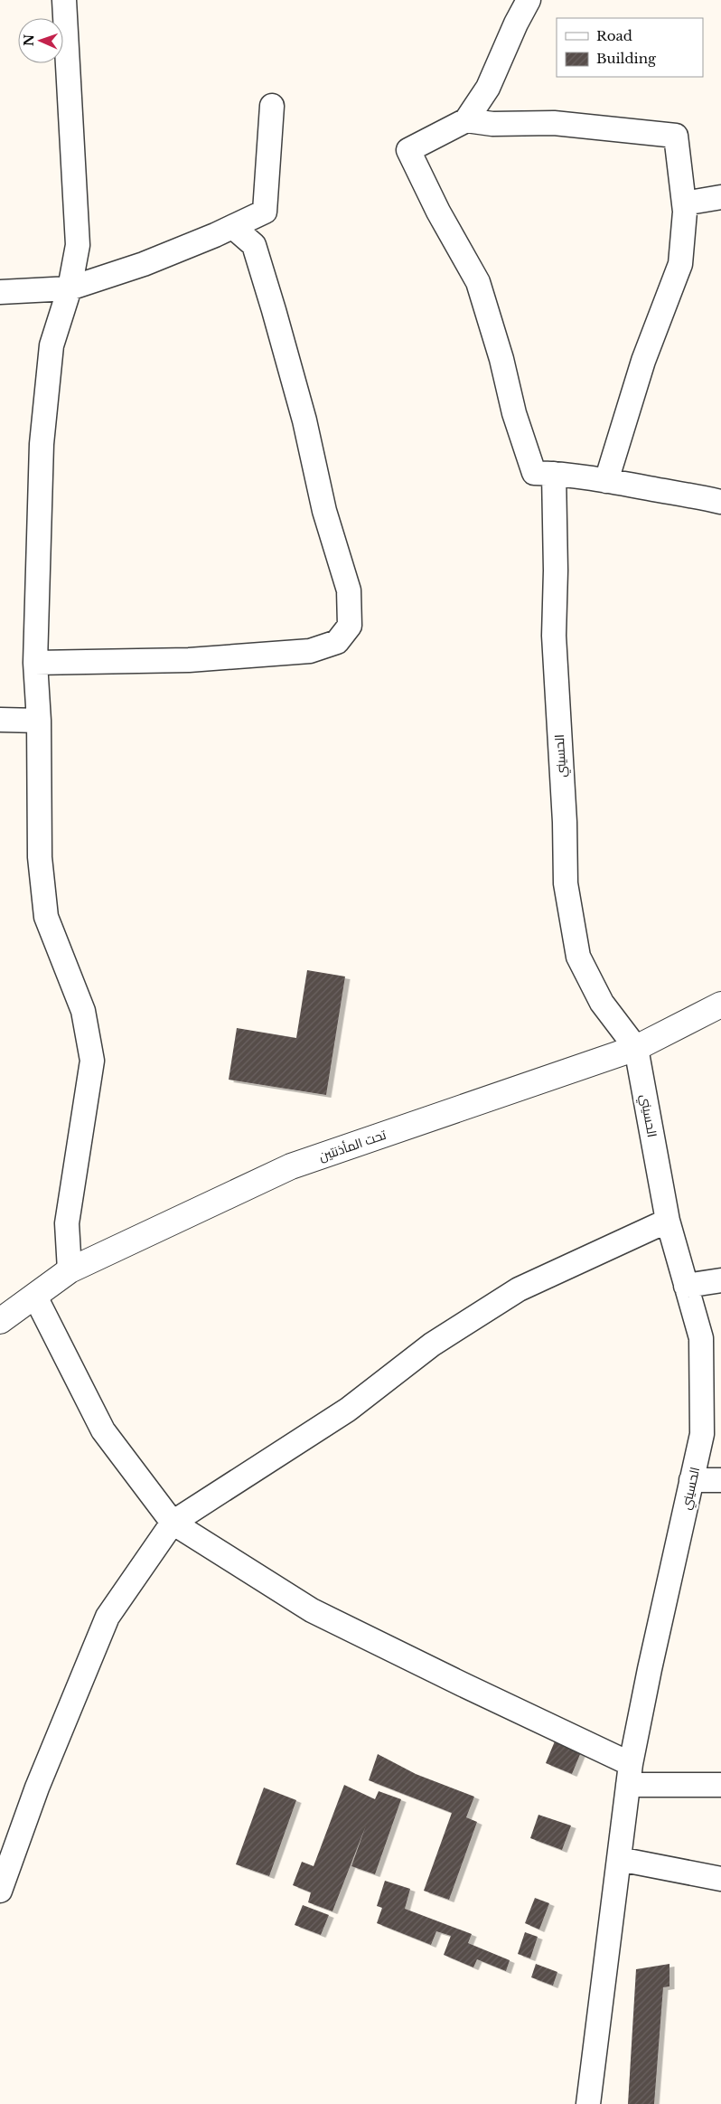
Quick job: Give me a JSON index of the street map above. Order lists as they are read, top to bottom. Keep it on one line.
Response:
{"streets":{"street":["الحسيني","تحت المأذنتين"]},"crossings":[["الحسيني","تحت المأذنتين"]],"legend":["Road","Building"],"north":"left"}
